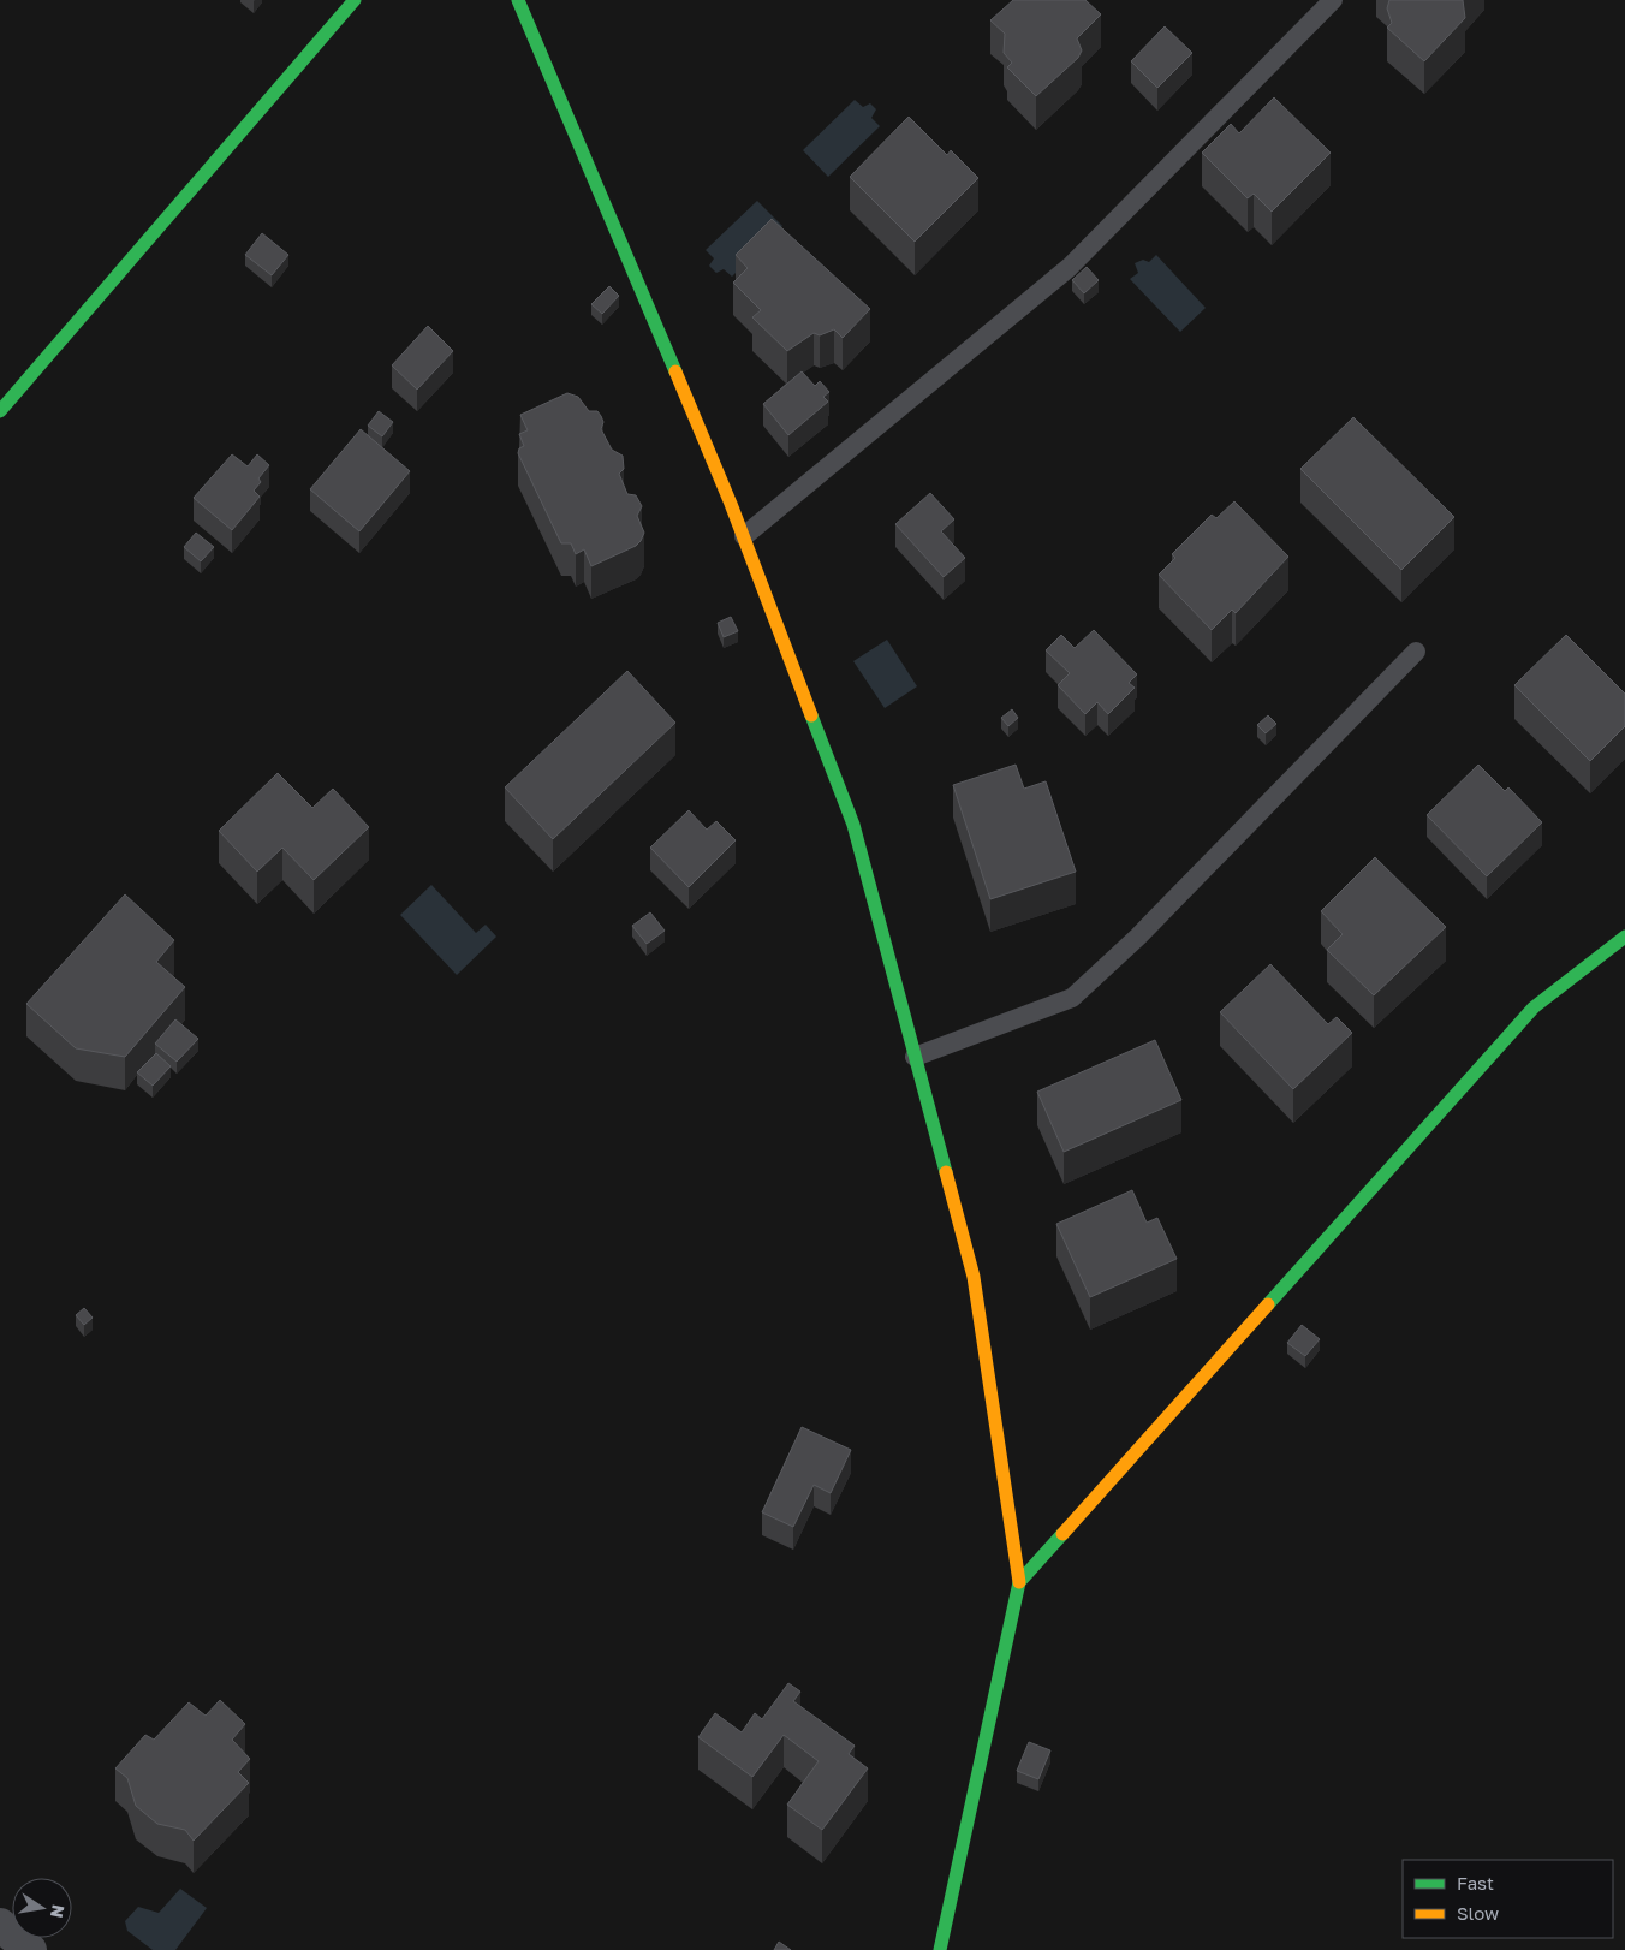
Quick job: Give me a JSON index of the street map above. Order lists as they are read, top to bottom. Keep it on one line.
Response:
{"legend":["Fast","Slow"],"north":"right"}
